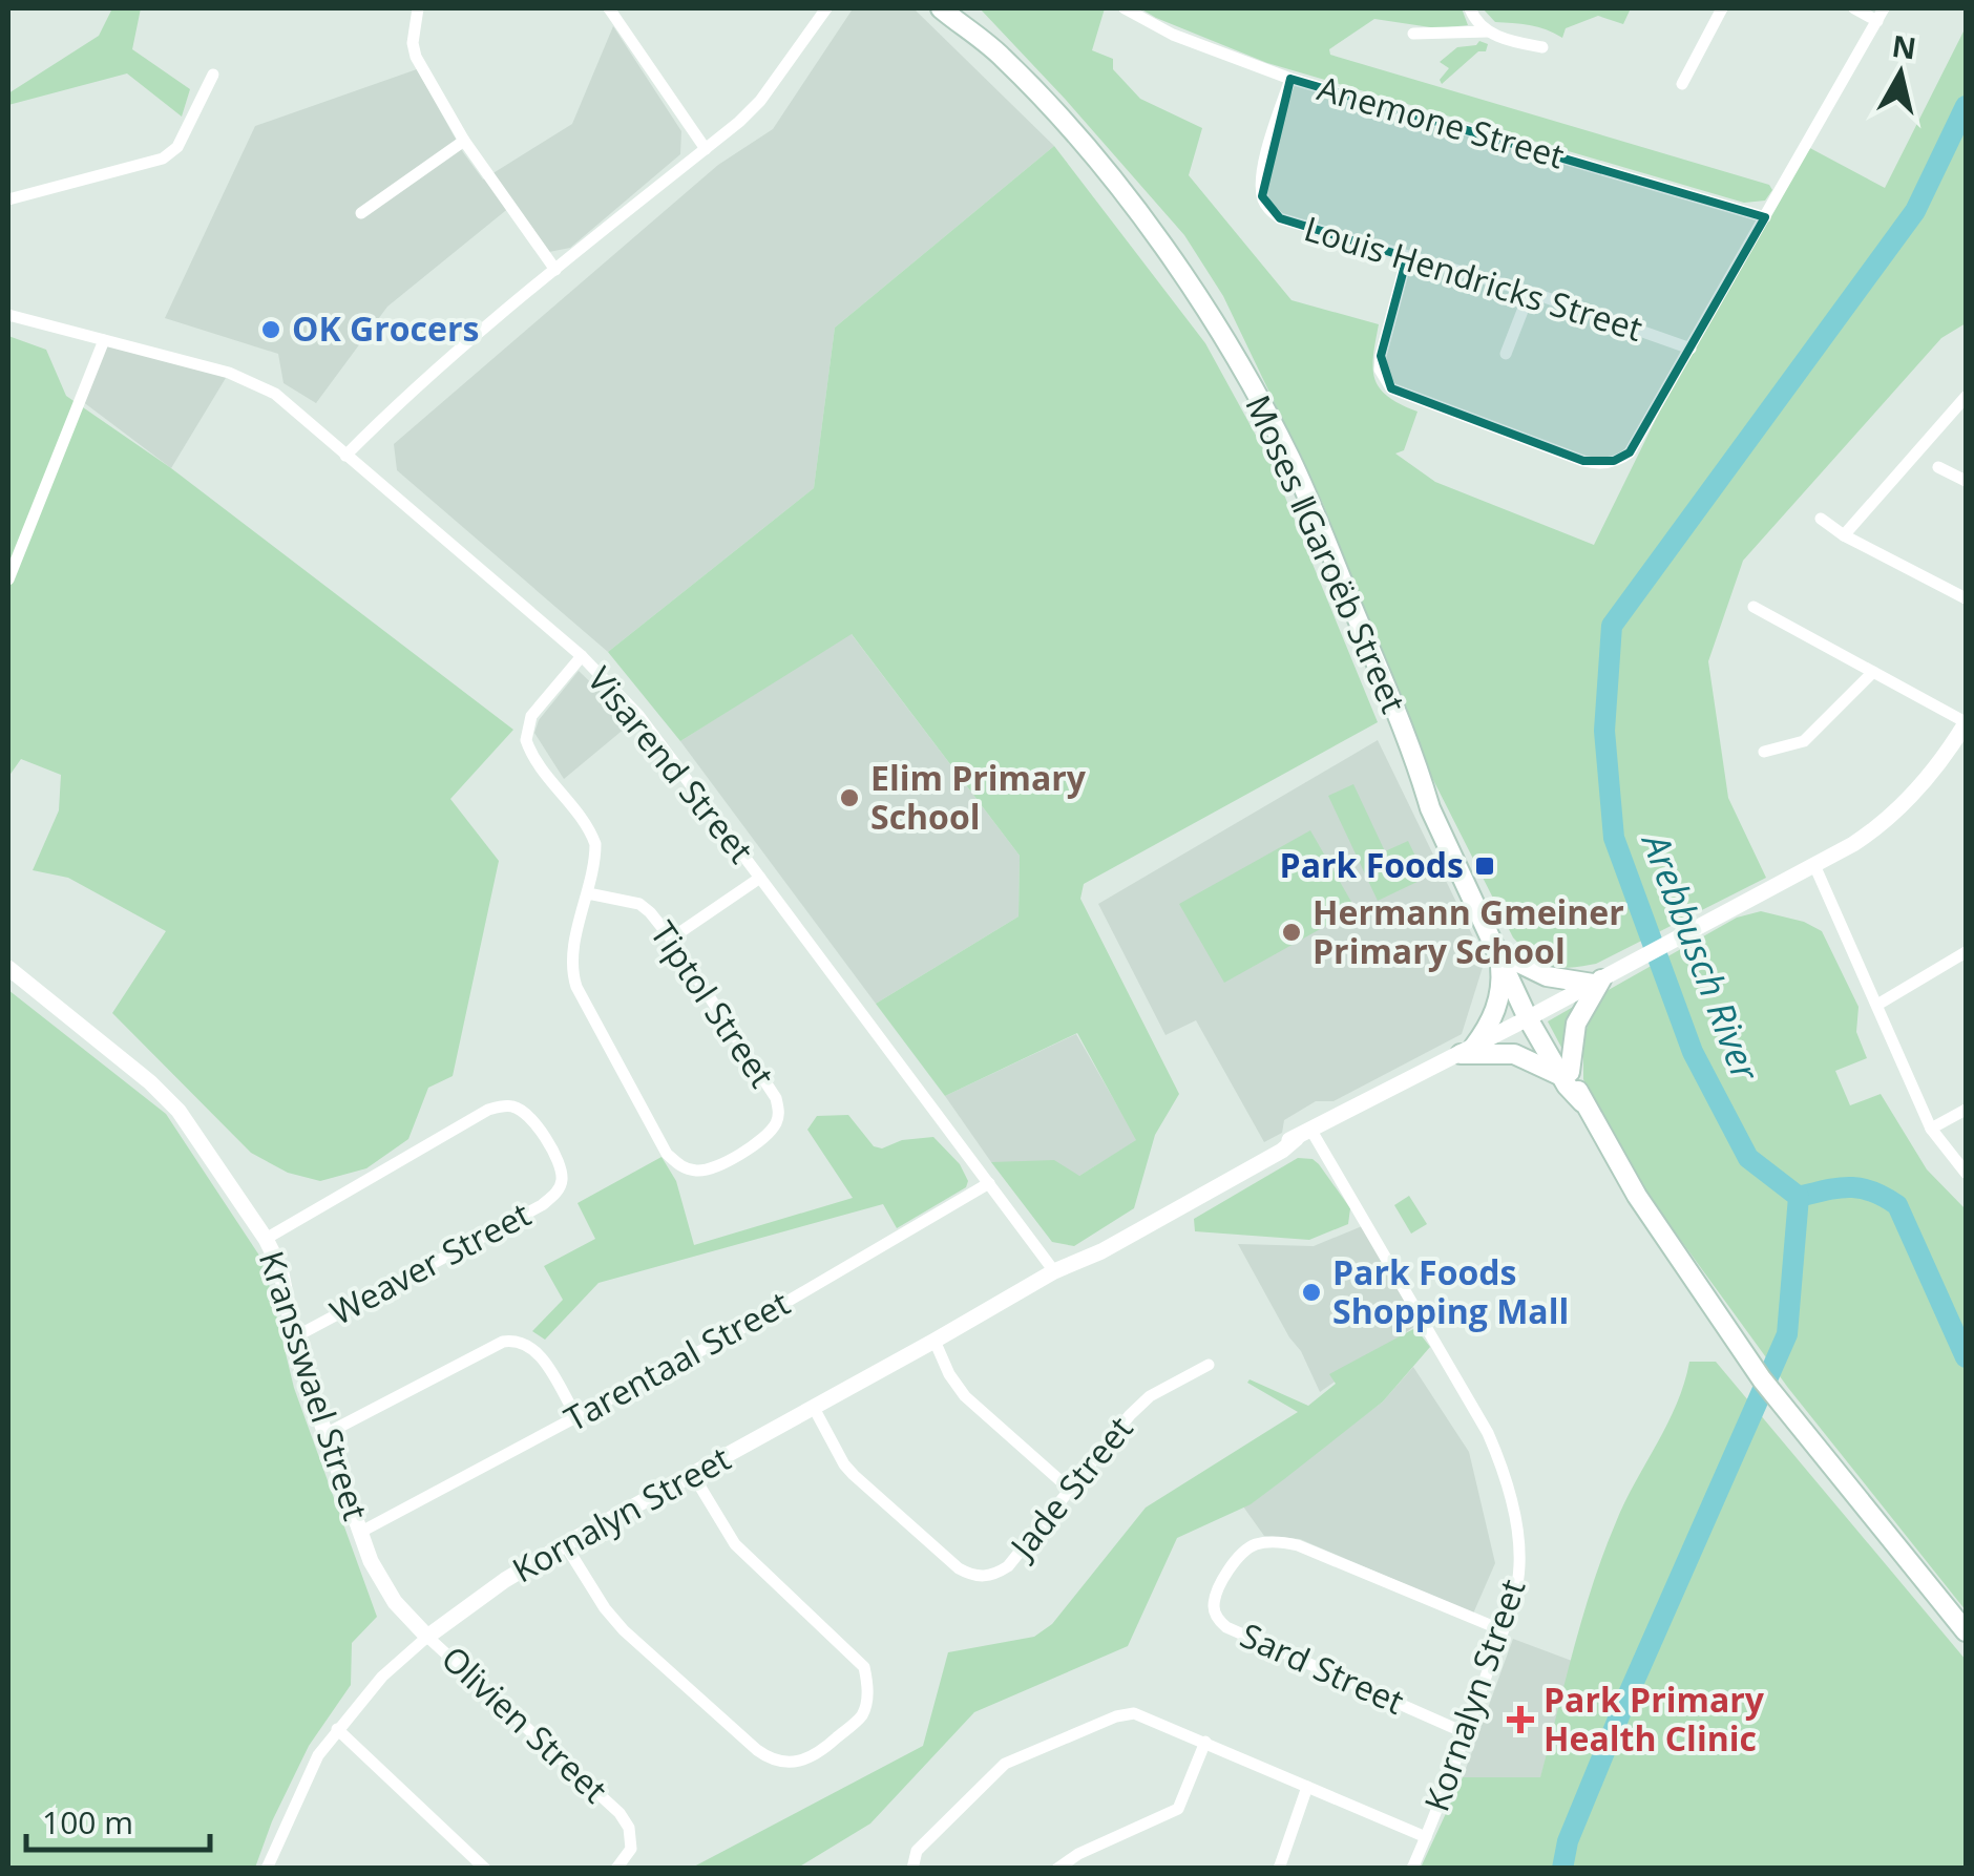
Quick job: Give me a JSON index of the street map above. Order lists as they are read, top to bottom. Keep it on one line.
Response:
{"streets":{"main road":["Moses ǁGaroëb Street"],"street":["Anemone Street","Louis Hendricks Street","Visarend Street","Tiptol Street","Weaver Street","Tarentaal Street","Kransswael Street","Jade Street","Kornalyn Street","Sard Street","Olivien Street"]},"crossings":[["Anemone Street","Louis Hendricks Street"],["Moses ǁGaroëb Street","Kornalyn Street"],["Visarend Street","Tiptol Street"],["Visarend Street","Tarentaal Street"],["Visarend Street","Kornalyn Street"],["Weaver Street","Kransswael Street"],["Tarentaal Street","Kransswael Street"],["Kransswael Street","Kornalyn Street"],["Kransswael Street","Olivien Street"],["Jade Street","Kornalyn Street"],["Kornalyn Street","Sard Street"],["Kornalyn Street","Olivien Street"]],"water":["Arebbusch River"],"places":{"other":["OK Grocers","Elim Primary School","Hermann Gmeiner Primary School","Park Foods Shopping Mall"],"transit":["Park Foods"],"health":["Park Primary Health Clinic"]},"scale_bar":"100 m","north":"top"}
